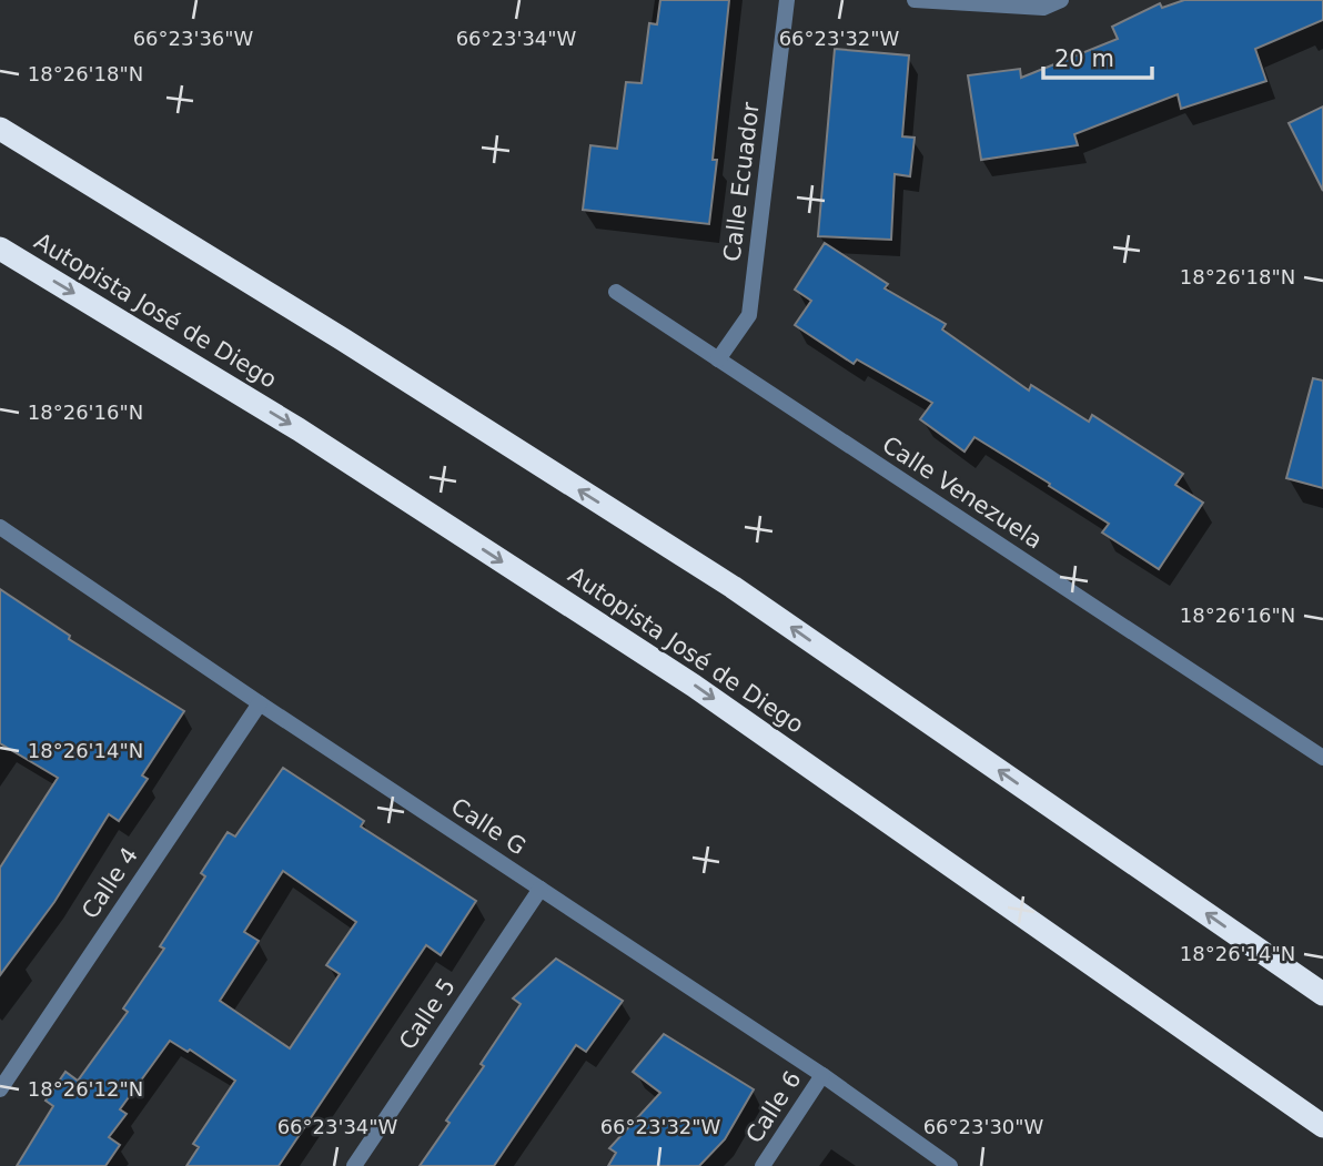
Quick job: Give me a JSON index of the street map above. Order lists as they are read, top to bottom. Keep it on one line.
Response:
{"streets":{"highway":["Autopista José de Diego"],"street":["Calle Ecuador","Calle Venezuela","Calle G","Calle 4","Calle 5","Calle 6"]},"crossings":[["Calle Ecuador","Calle Venezuela"],["Calle G","Calle 4"],["Calle G","Calle 5"],["Calle G","Calle 6"]],"scale_bar":"20 m","coordinates":["66°23'36\"W","66°23'34\"W","66°23'32\"W","18°26'18\"N","18°26'16\"N","18°26'14\"N","18°26'12\"N","66°23'30\"W"]}
